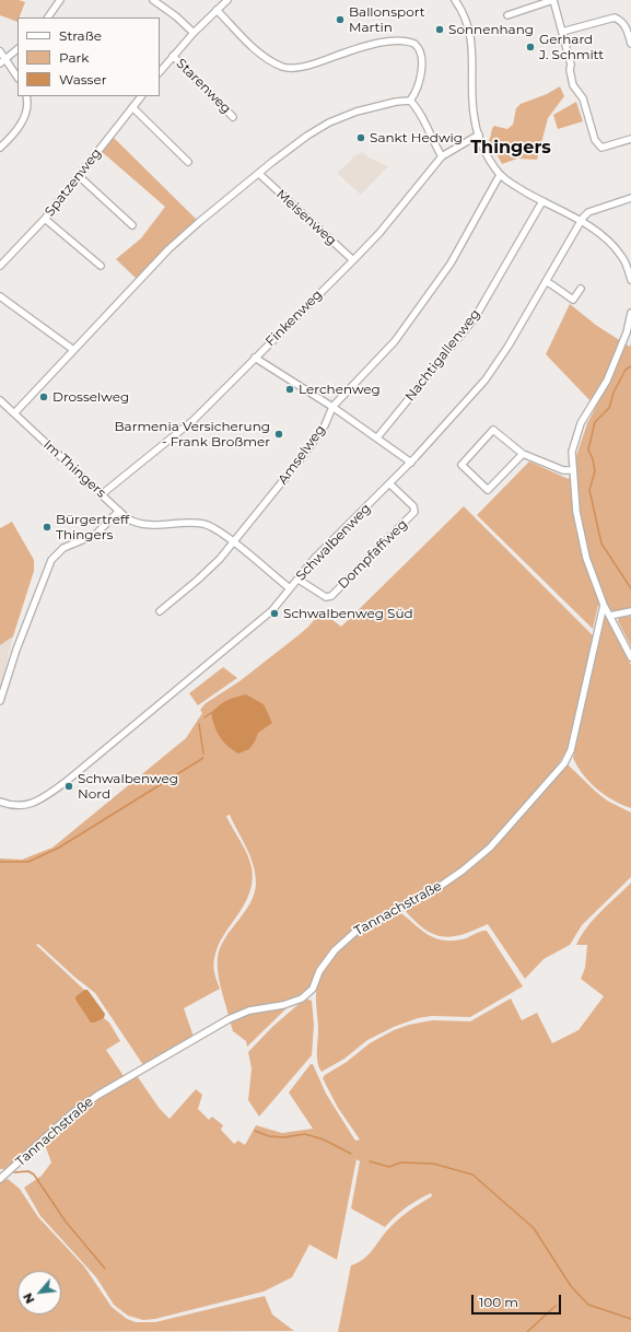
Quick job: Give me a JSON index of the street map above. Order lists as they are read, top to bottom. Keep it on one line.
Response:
{"streets":{"street":["Starenweg","Spatzenweg","Meisenweg","Finkenweg","Nachtigallenweg","Amselweg","Im Thingers","Schwalbenweg","Dompfaffweg","Tannachstraße"]},"crossings":[["Meisenweg","Finkenweg"],["Finkenweg","Im Thingers"],["Amselweg","Im Thingers"],["Im Thingers","Schwalbenweg"],["Schwalbenweg","Dompfaffweg"]],"districts":["Thingers"],"places":["Ballonsport Martin","Sonnenhang","Gerhard J. Schmitt","Sankt Hedwig","Lerchenweg","Drosselweg","Barmenia Versicherung - Frank Broßmer","Bürgertreff Thingers","Schwalbenweg Süd","Schwalbenweg Nord"],"legend":["Straße","Park","Wasser"],"scale_bar":"100 m","north":"bottom left"}
